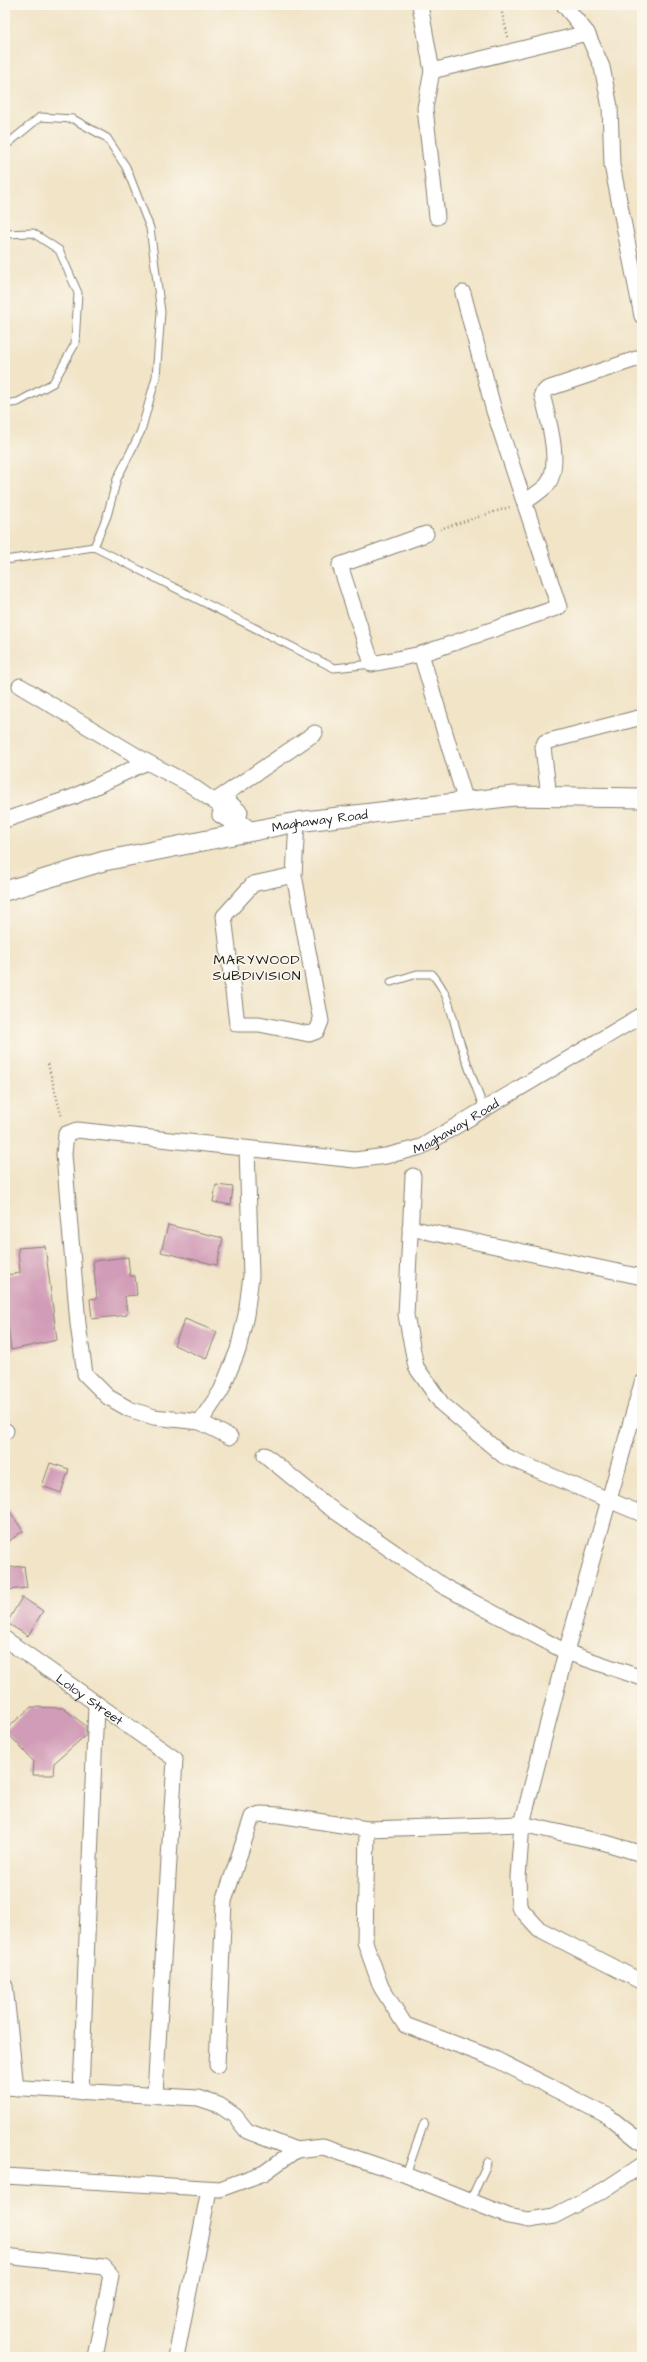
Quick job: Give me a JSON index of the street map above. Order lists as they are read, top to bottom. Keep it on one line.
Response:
{"streets":{"street":["Maghaway Road","Loloy Street"]},"districts":["MARYWOOD SUBDIVISION"]}
